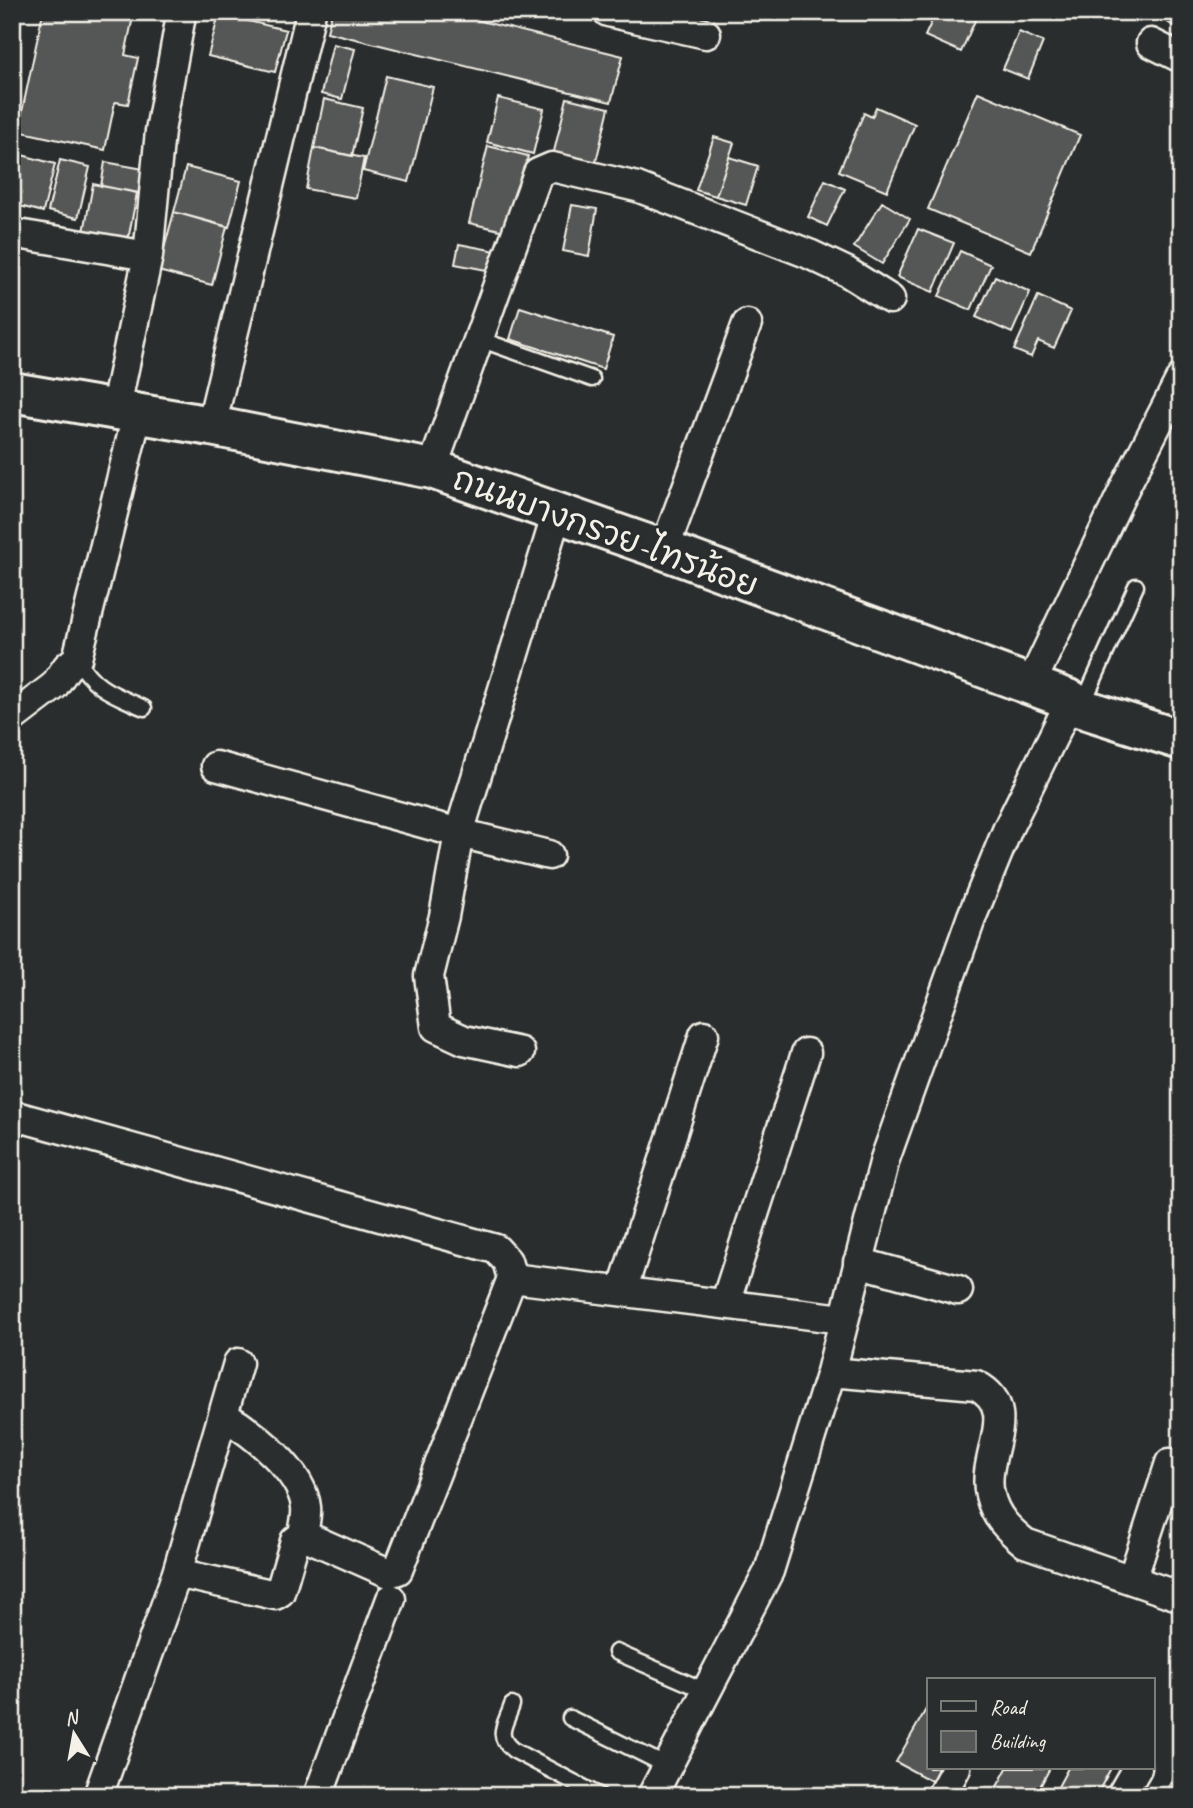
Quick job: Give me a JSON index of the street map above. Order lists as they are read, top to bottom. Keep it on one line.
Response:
{"streets":{"main road":["ถนนบางกรวย-ไทรน้อย"]},"legend":["Road","Building"],"north":"top"}
